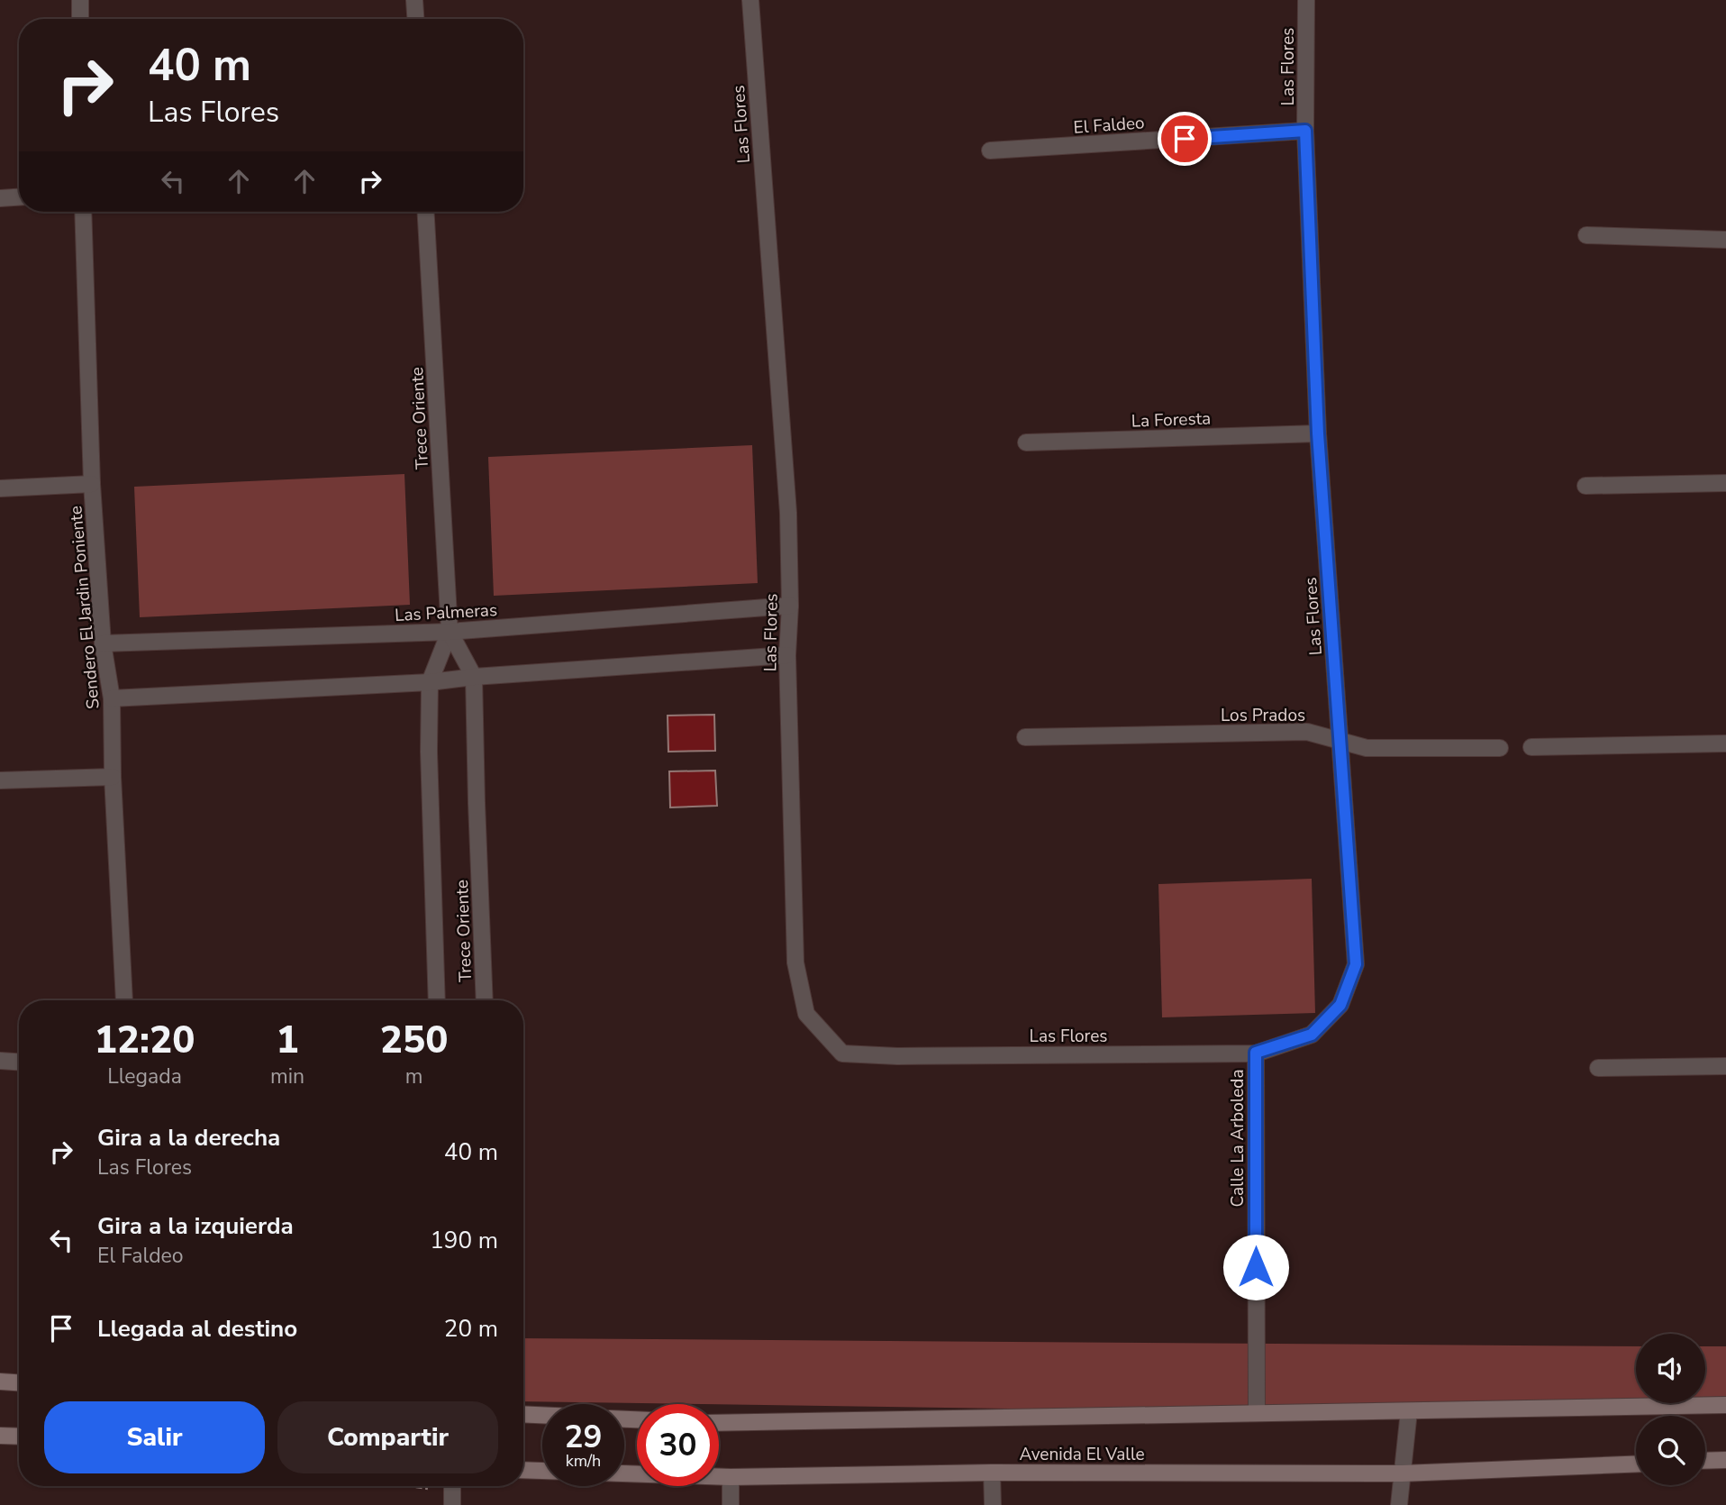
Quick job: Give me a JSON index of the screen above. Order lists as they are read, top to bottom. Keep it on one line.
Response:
{"streets":{"street":["Las Flores","El Faldeo","Trece Oriente","La Foresta","Sendero El Jardin Poniente","Las Palmeras","Los Prados","Calle La Arboleda","Avenida El Valle"]},"crossings":[["Las Flores","El Faldeo"],["Las Flores","La Foresta"],["Las Flores","Las Palmeras"],["Las Flores","Los Prados"],["Las Flores","Calle La Arboleda"],["Trece Oriente","Las Palmeras"],["Sendero El Jardin Poniente","Las Palmeras"]],"page":{"turn":["40 m","Las Flores"],"eta":["12:20","Llegada","1","min","250","m"],"list":[{"name":"Gira a la derecha","note":"Las Flores","value":"40 m"},{"name":"Gira a la izquierda","note":"El Faldeo","value":"190 m"},{"name":"Llegada al destino","value":"20 m"}],"buttons":["Salir","Compartir"],"speed":"29 km/h","limit":"30"}}
